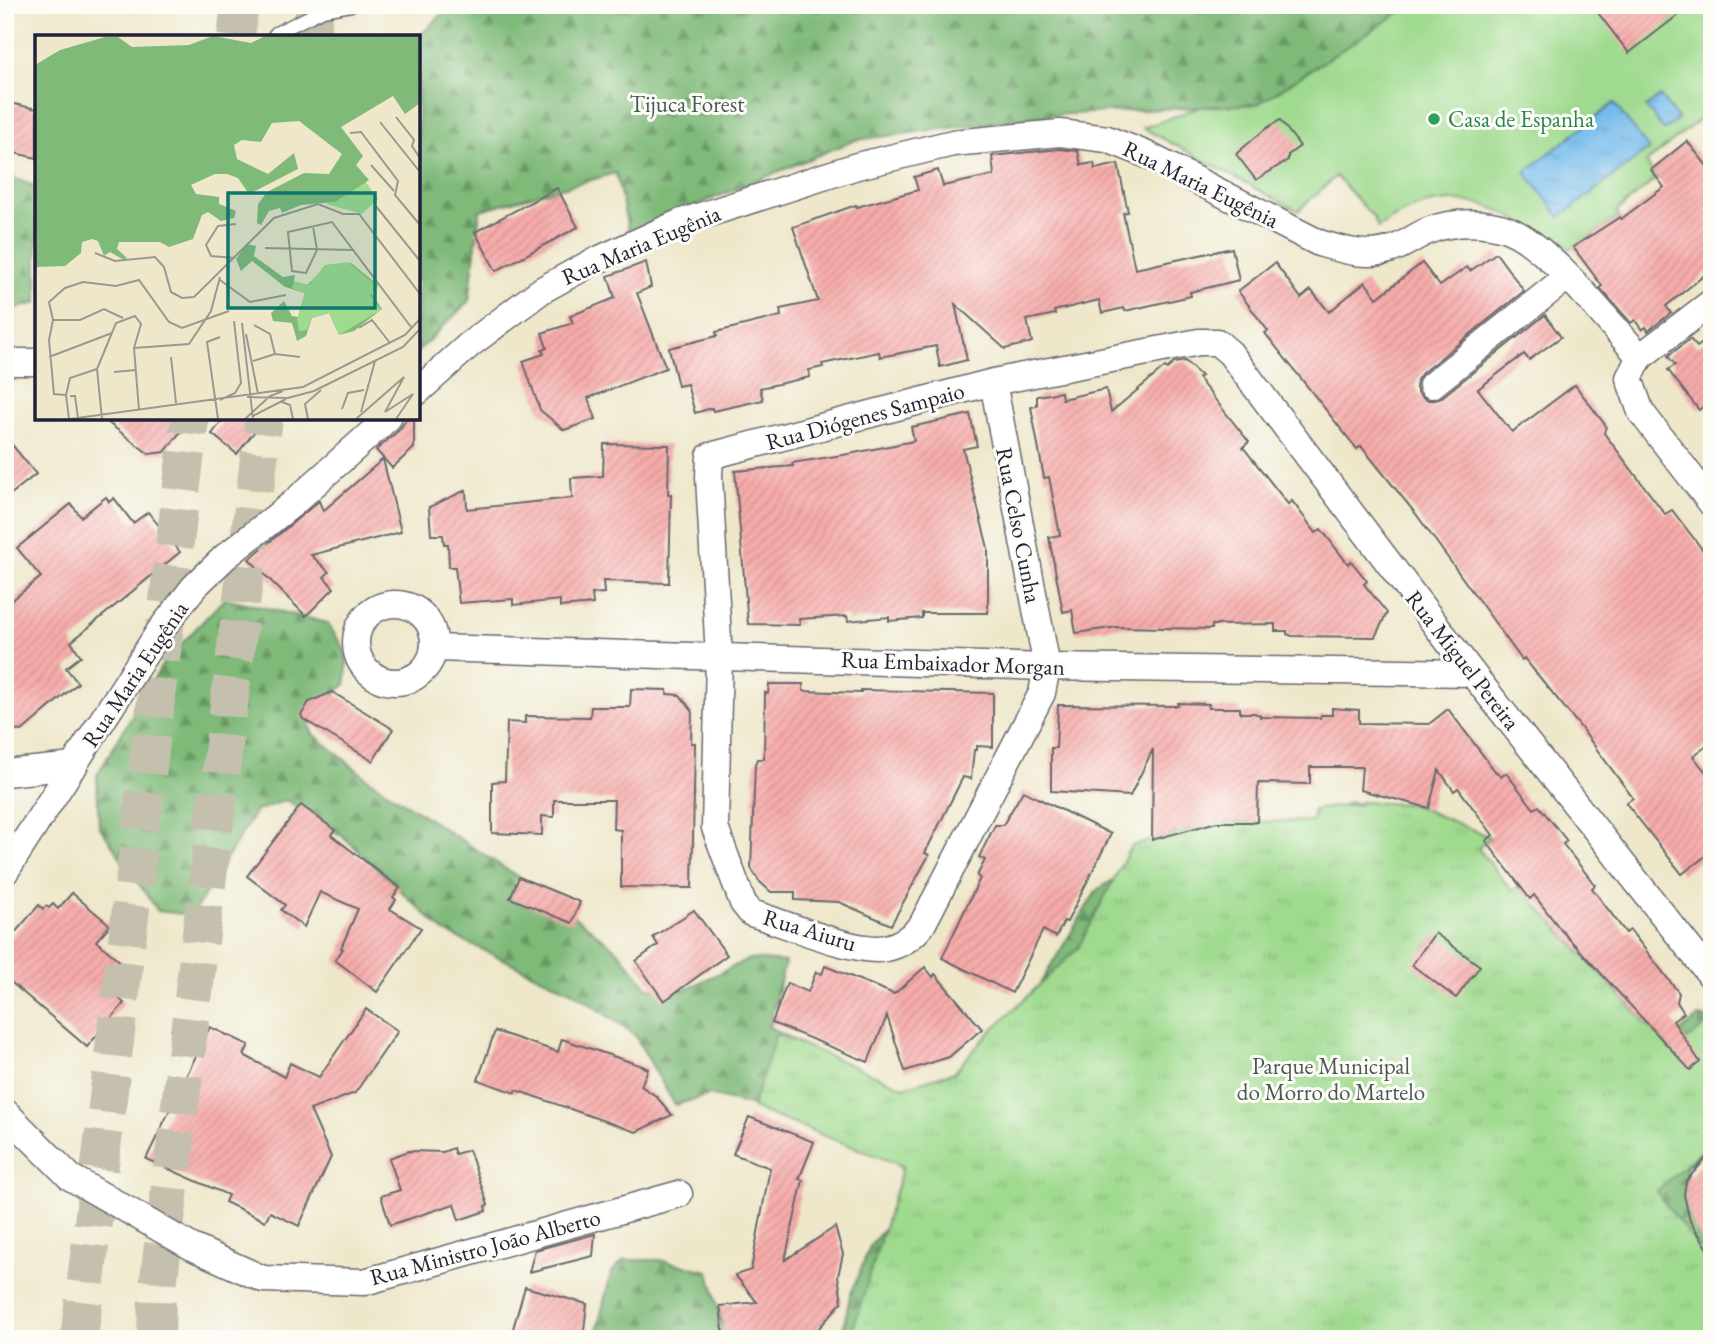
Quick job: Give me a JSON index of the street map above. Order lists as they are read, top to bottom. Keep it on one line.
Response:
{"streets":{"street":["Rua Maria Eugênia","Rua Diógenes Sampaio","Rua Celso Cunha","Rua Miguel Pereira","Rua Embaixador Morgan","Rua Aiuru","Rua Ministro João Alberto"]},"crossings":[["Rua Diógenes Sampaio","Rua Celso Cunha"],["Rua Diógenes Sampaio","Rua Miguel Pereira"],["Rua Diógenes Sampaio","Rua Embaixador Morgan"],["Rua Diógenes Sampaio","Rua Aiuru"],["Rua Celso Cunha","Rua Embaixador Morgan"],["Rua Celso Cunha","Rua Aiuru"],["Rua Miguel Pereira","Rua Embaixador Morgan"],["Rua Embaixador Morgan","Rua Aiuru"]],"parks":["Tijuca Forest","Parque Municipal do Morro do Martelo"],"places":["Casa de Espanha"]}
